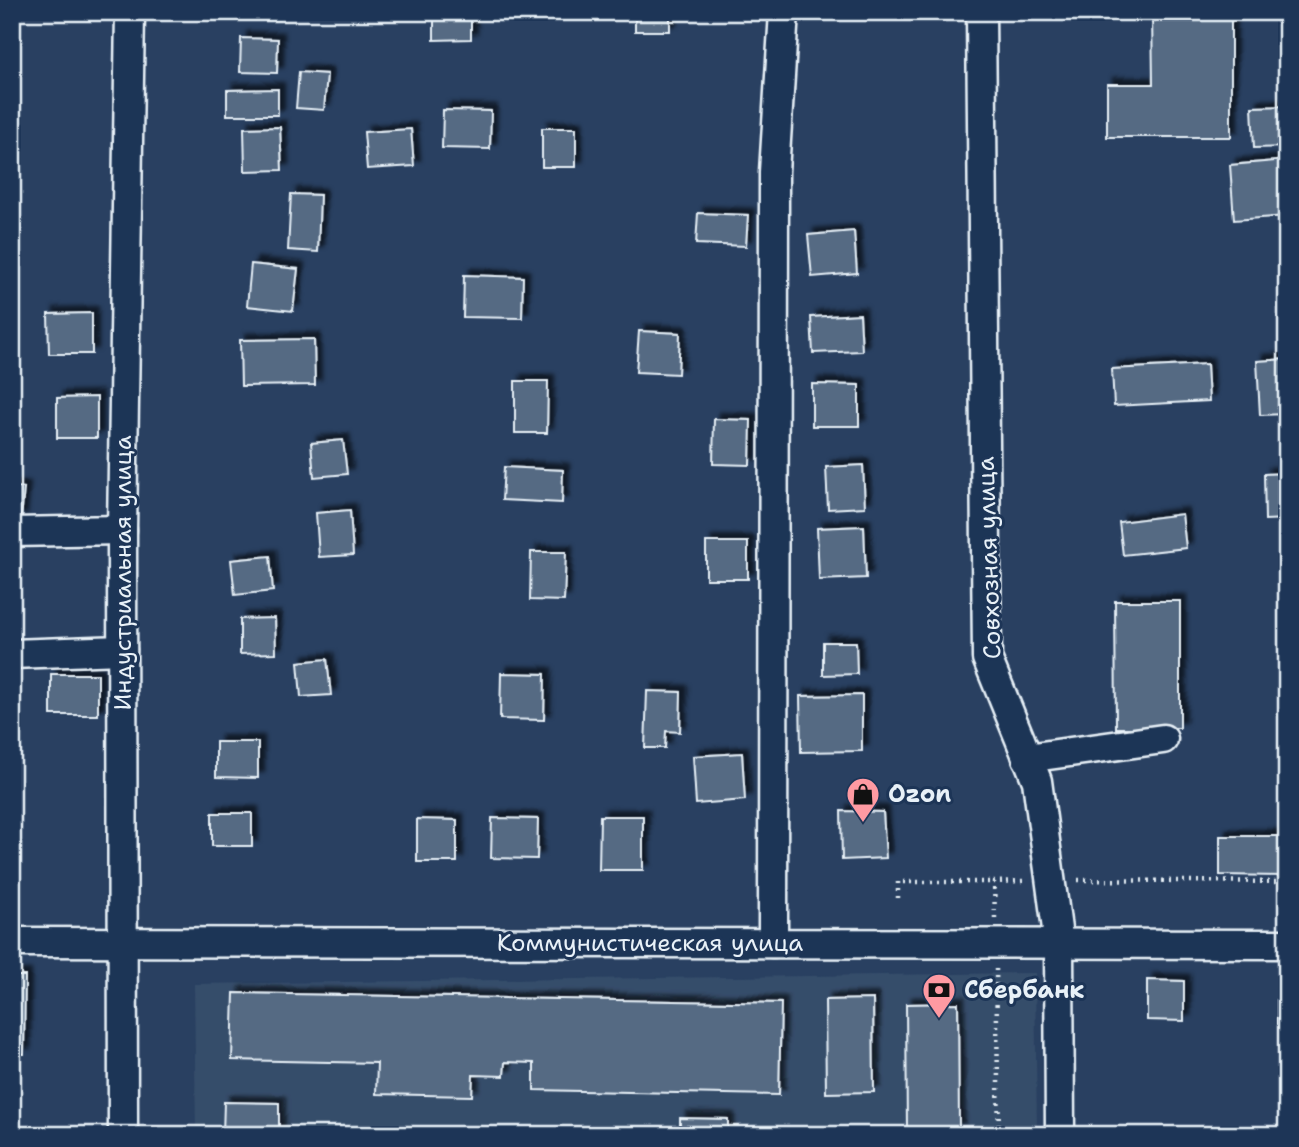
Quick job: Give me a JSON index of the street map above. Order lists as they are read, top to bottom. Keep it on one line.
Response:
{"streets":{"street":["Совхозная улица","Индустриальная улица","Коммунистическая улица"]},"crossings":[["Совхозная улица","Коммунистическая улица"],["Индустриальная улица","Коммунистическая улица"]],"places":{"shop":["Ozon"],"bank":["Сбербанк"]}}
